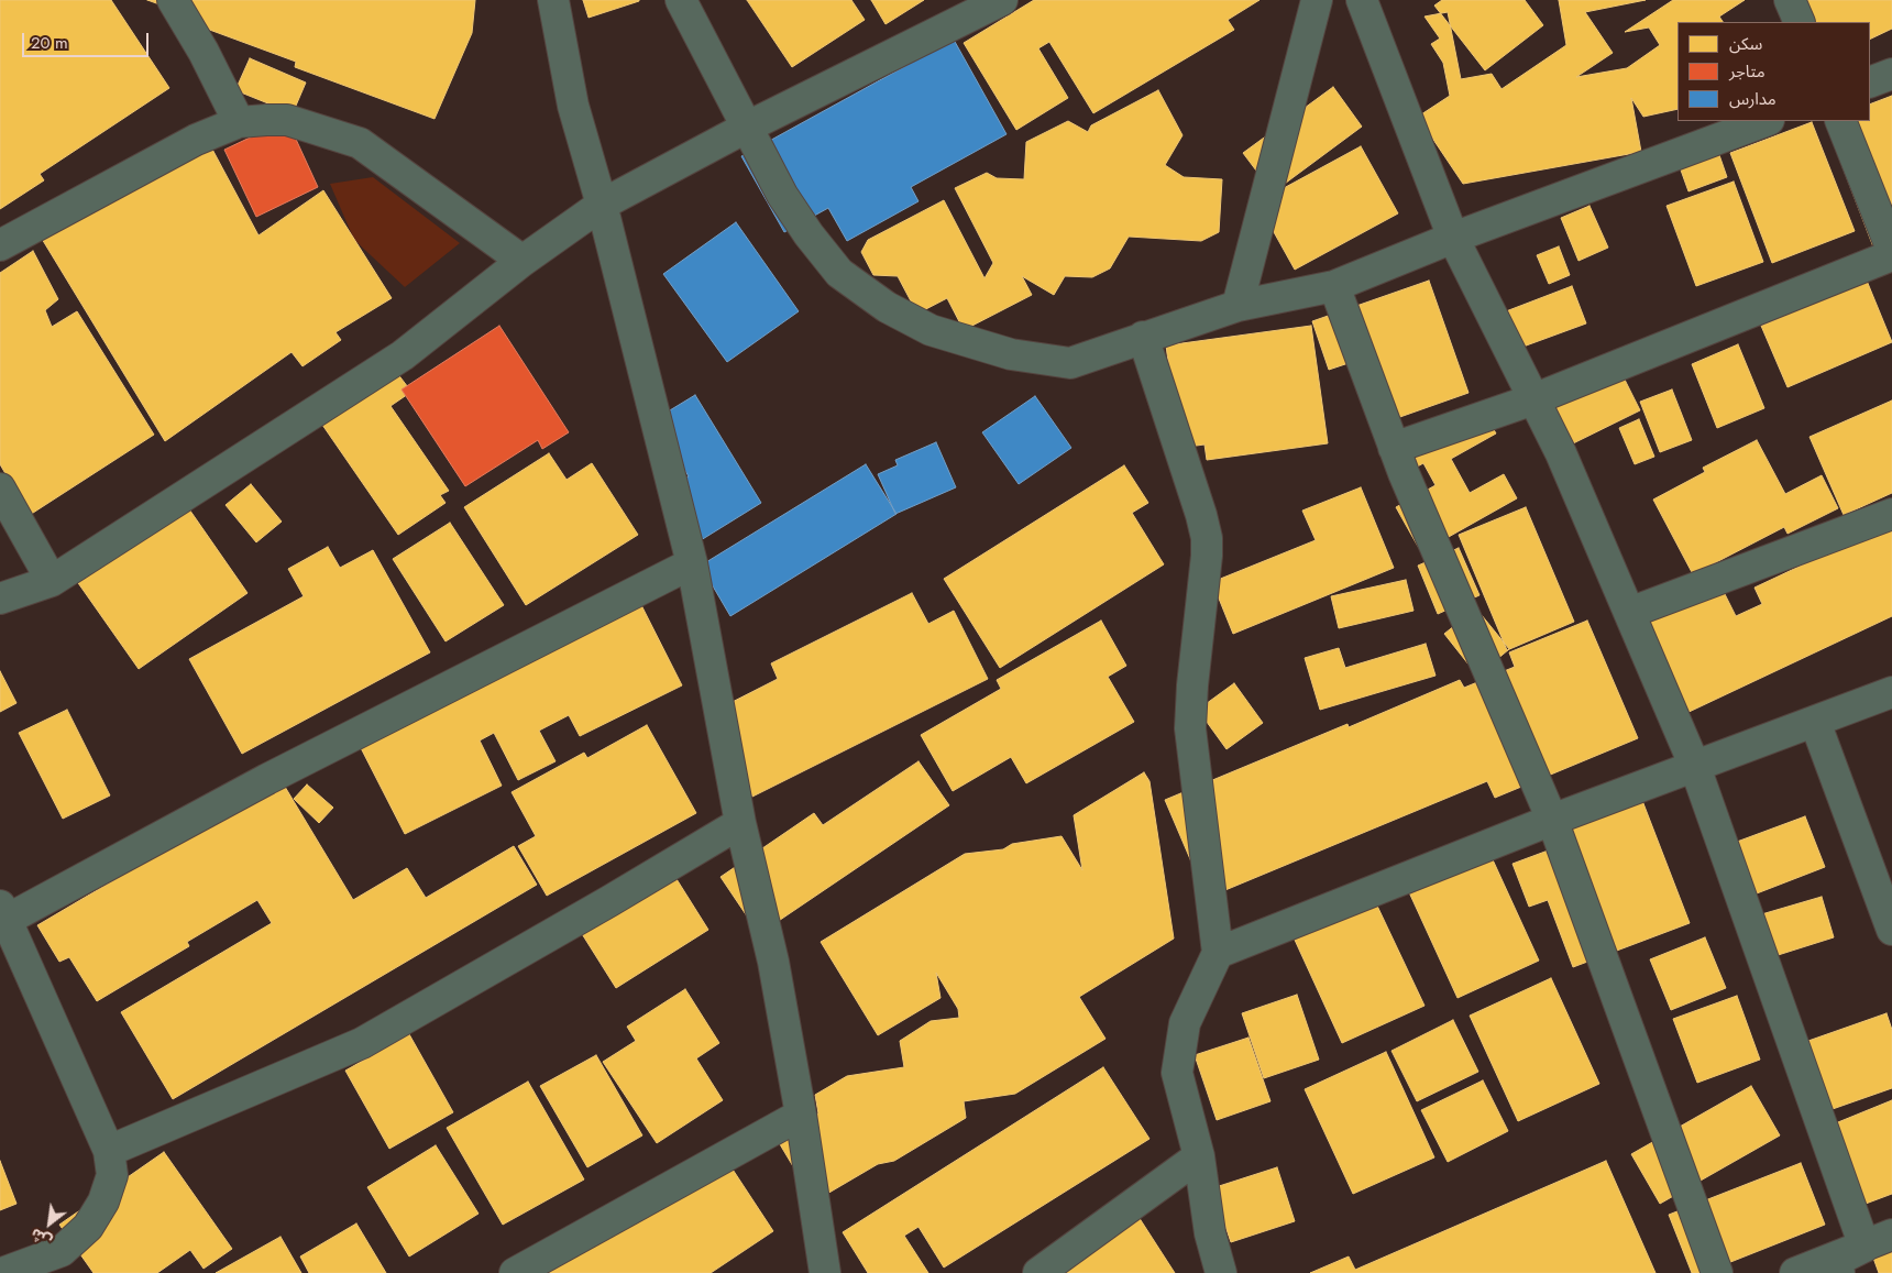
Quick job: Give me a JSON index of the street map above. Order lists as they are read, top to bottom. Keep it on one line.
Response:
{"legend":["سكن","متاجر","مدارس"],"scale_bar":"20 m","north":"bottom left"}
